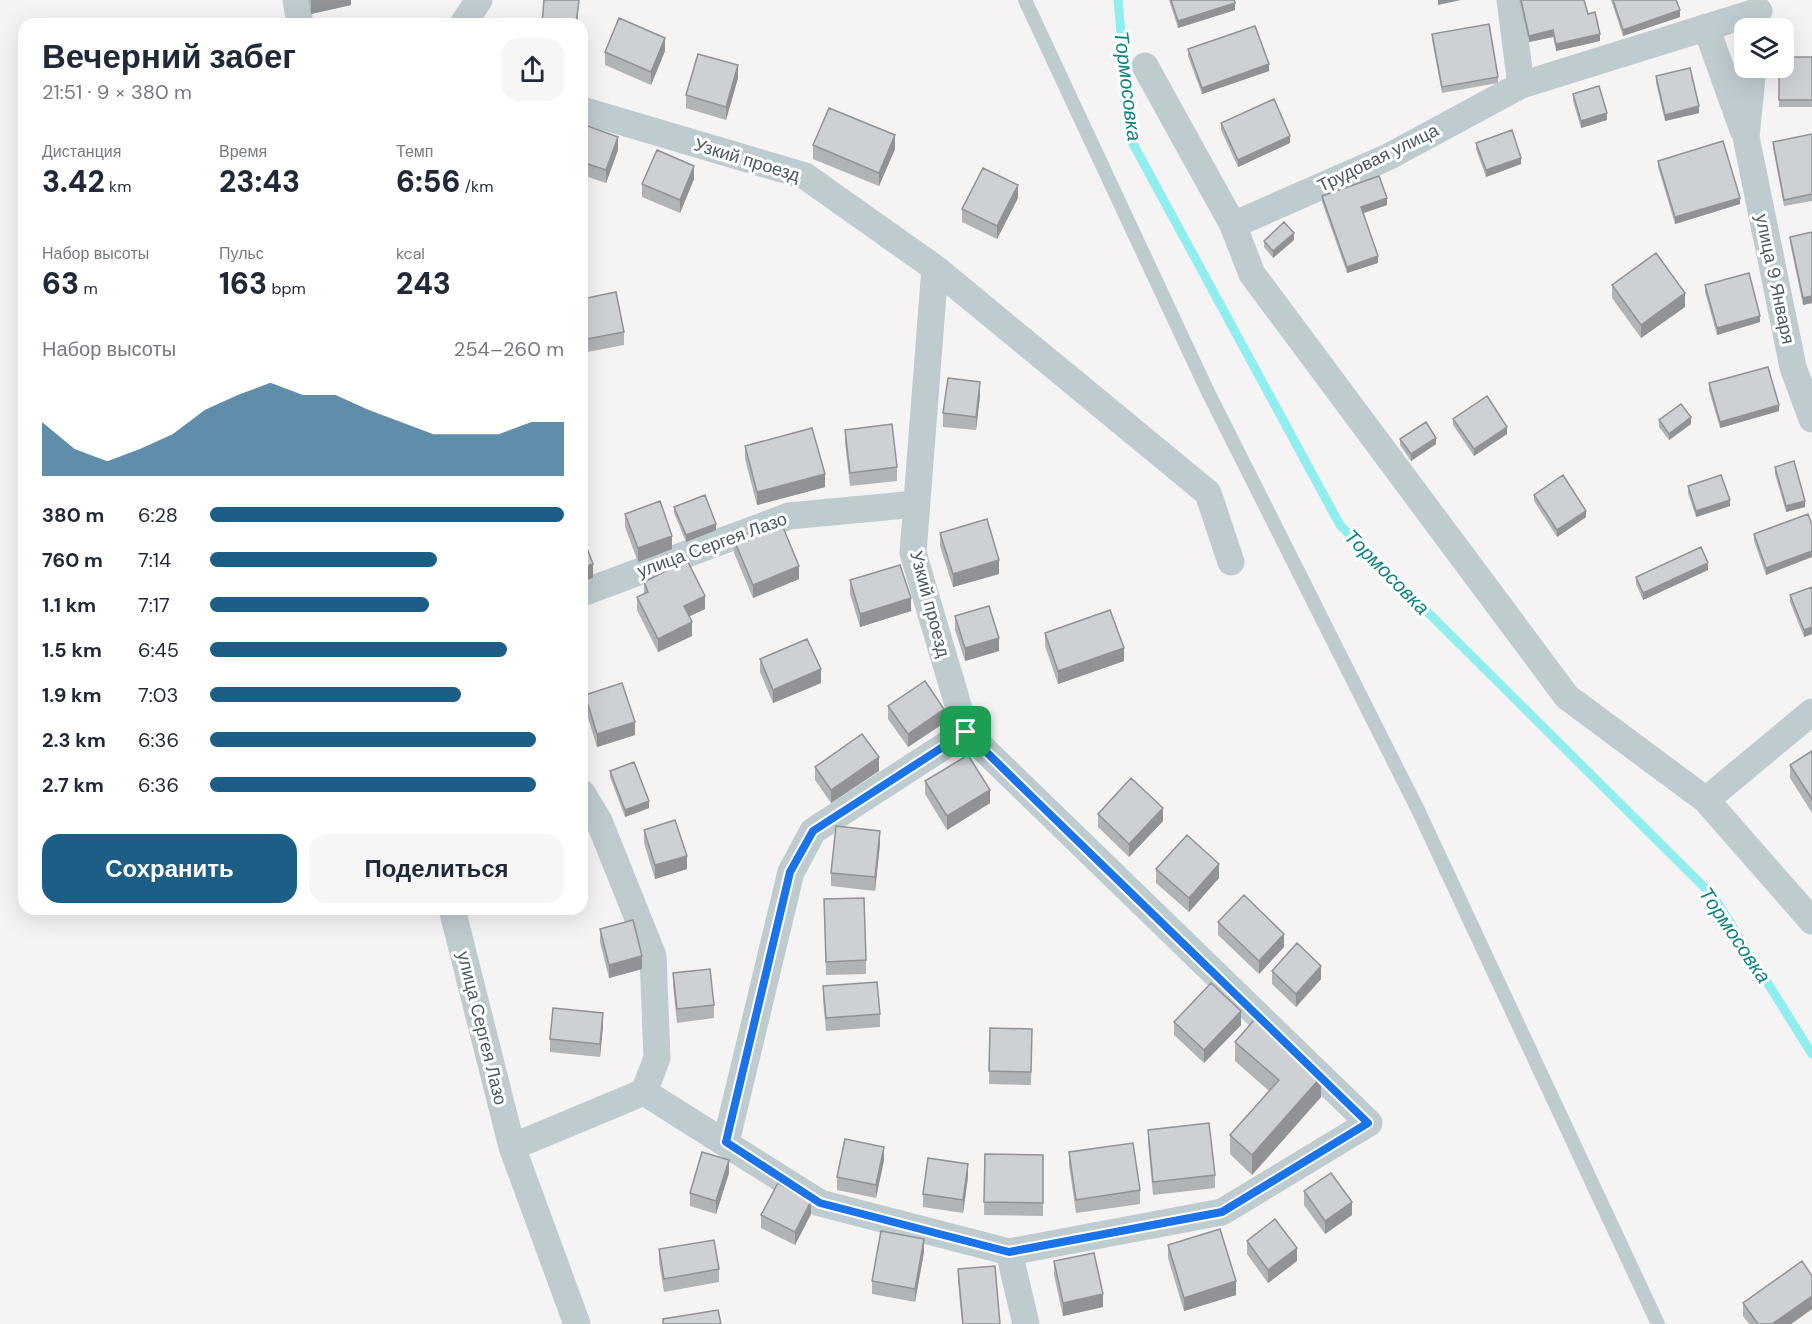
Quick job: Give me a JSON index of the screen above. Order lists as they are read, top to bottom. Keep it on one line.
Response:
{"streets":{"street":["Трудовая улица","Узкий проезд","улица 9 Января","улица Сергея Лазо"]},"crossings":[["Трудовая улица","улица 9 Января"],["Узкий проезд","улица Сергея Лазо"]],"water":["Тормосовка"],"page":{"heading":["Вечерний забег","21:51 · 9 × 380 m"],"stats":[["Дистанция","3.42 km"],["Время","23:43"],["Темп","6:56 /km"],["Набор высоты","63 m"],["Пульс","163 bpm"],["kcal","243"]],"chart":["Набор высоты","254–260 m"],"list":[{"name":"380 m","note":"6:28"},{"name":"760 m","note":"7:14"},{"name":"1.1 km","note":"7:17"},{"name":"1.5 km","note":"6:45"},{"name":"1.9 km","note":"7:03"},{"name":"2.3 km","note":"6:36"},{"name":"2.7 km","note":"6:36"}],"buttons":["Сохранить","Поделиться"]}}
